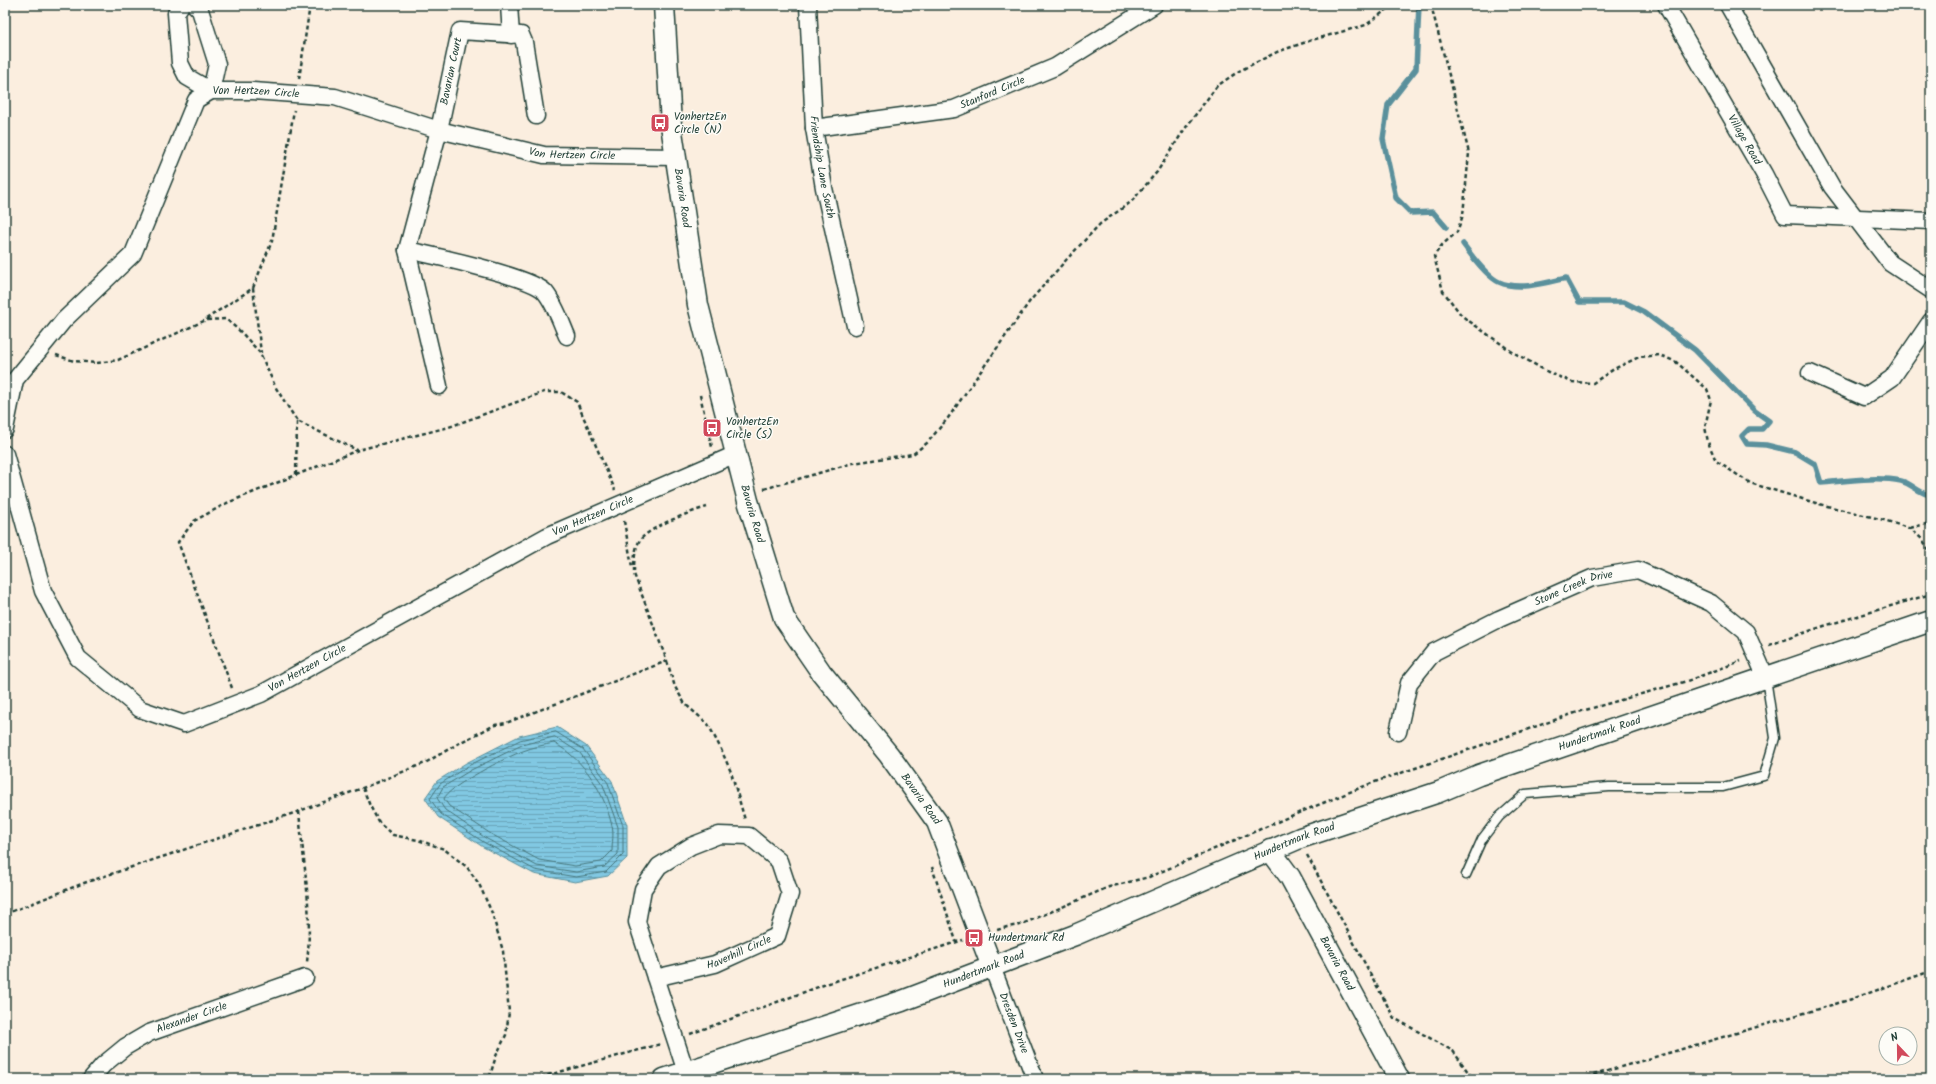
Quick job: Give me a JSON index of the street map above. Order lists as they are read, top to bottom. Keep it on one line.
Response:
{"streets":{"street":["Bavarian Court","Stanford Circle","Von Hertzen Circle","Village Road","Friendship Lane South","Bavaria Road","Stone Creek Drive","Hundertmark Road","Haverhill Circle","Alexander Circle","Dresden Drive"]},"crossings":[["Bavarian Court","Von Hertzen Circle"],["Stanford Circle","Friendship Lane South"],["Von Hertzen Circle","Bavaria Road"],["Bavaria Road","Hundertmark Road"],["Bavaria Road","Dresden Drive"],["Stone Creek Drive","Hundertmark Road"],["Hundertmark Road","Dresden Drive"]],"places":{"bus stop":["VonhertzEn Circle (N)","VonhertzEn Circle (S)","Hundertmark Rd"]},"north":"top"}
